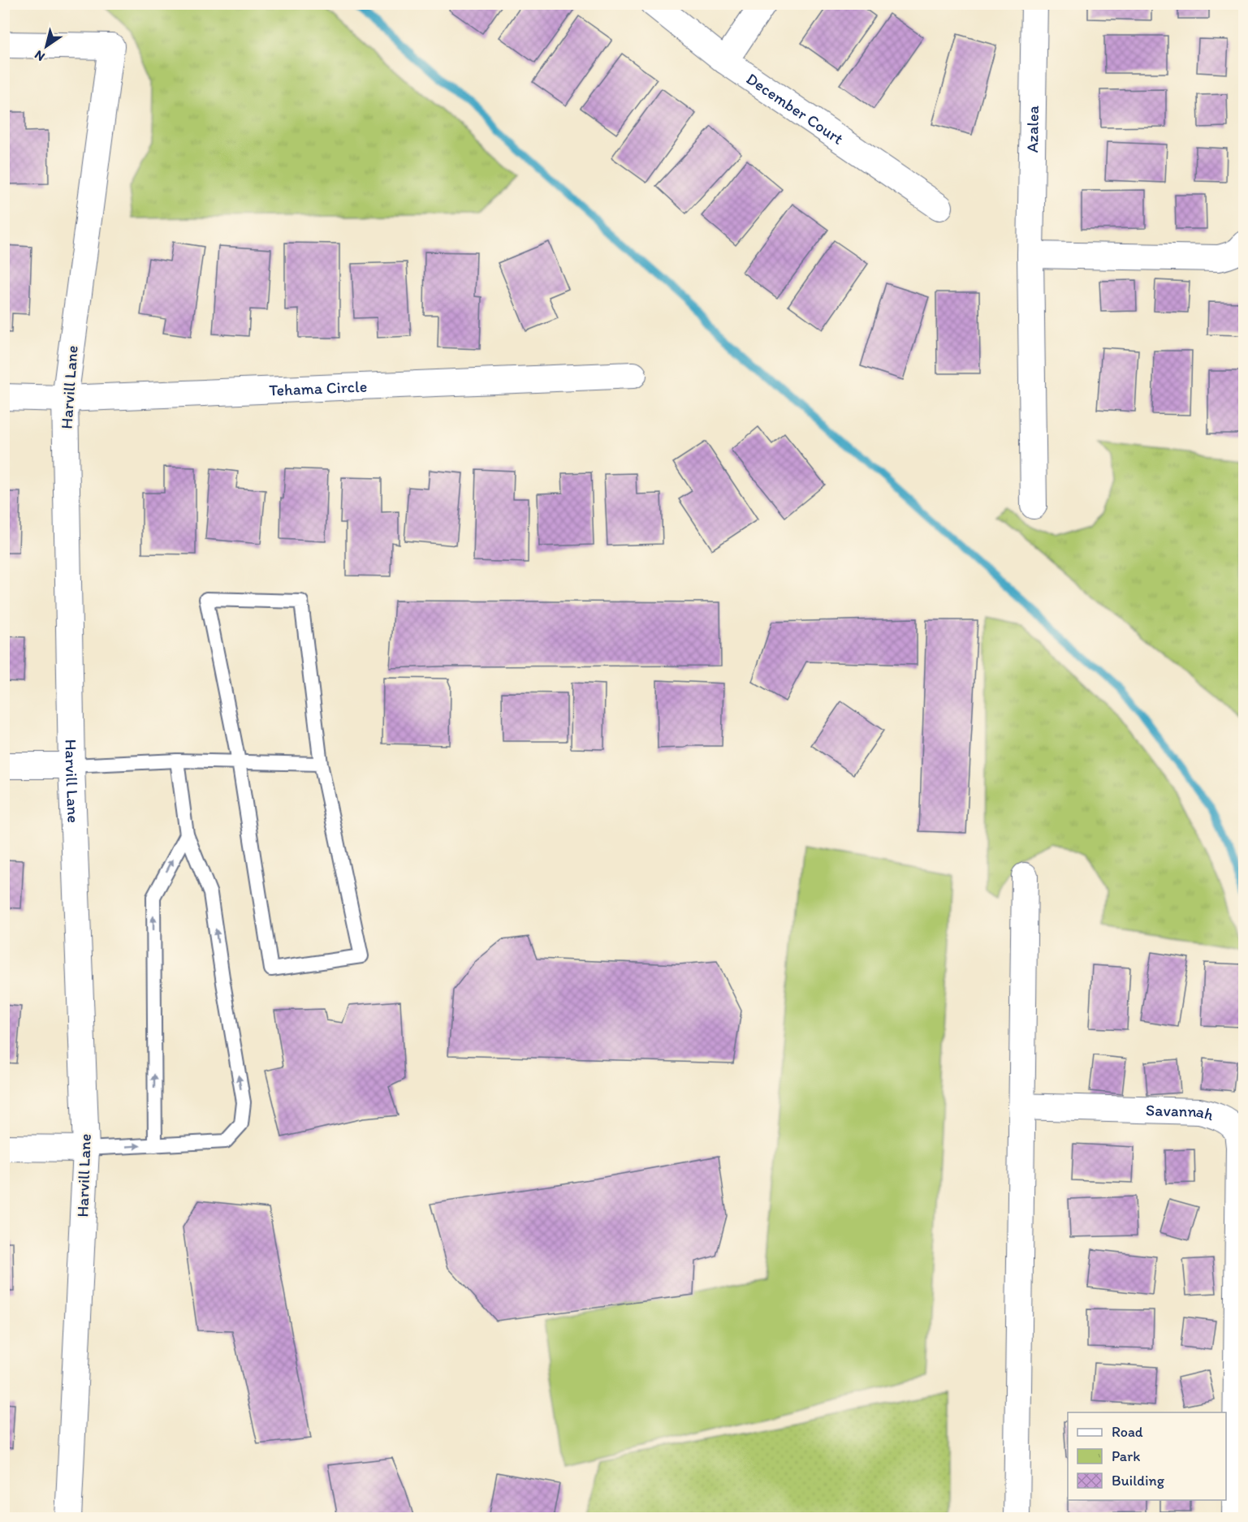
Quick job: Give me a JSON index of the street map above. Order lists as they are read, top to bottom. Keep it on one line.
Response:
{"streets":{"street":["December Court","Azalea","Harvill Lane","Tehama Circle","Savannah"]},"crossings":[["Harvill Lane","Tehama Circle"]],"legend":["Road","Park","Building"],"north":"bottom left"}
